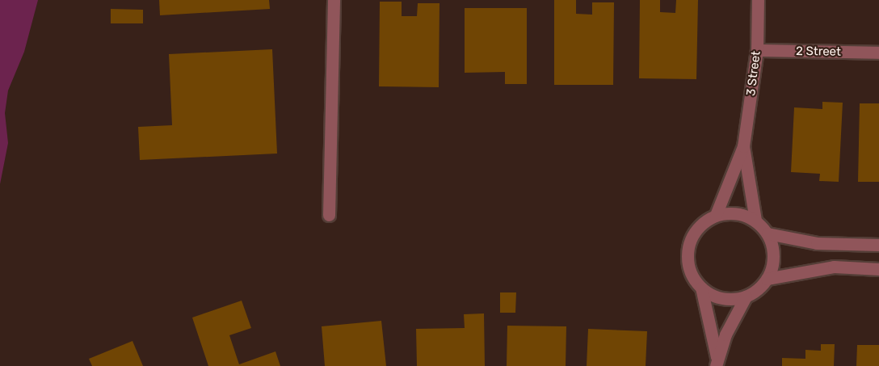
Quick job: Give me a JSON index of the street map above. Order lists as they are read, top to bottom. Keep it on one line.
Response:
{"streets":{"street":["2 Street","3 Street"]},"crossings":[["2 Street","3 Street"]]}
